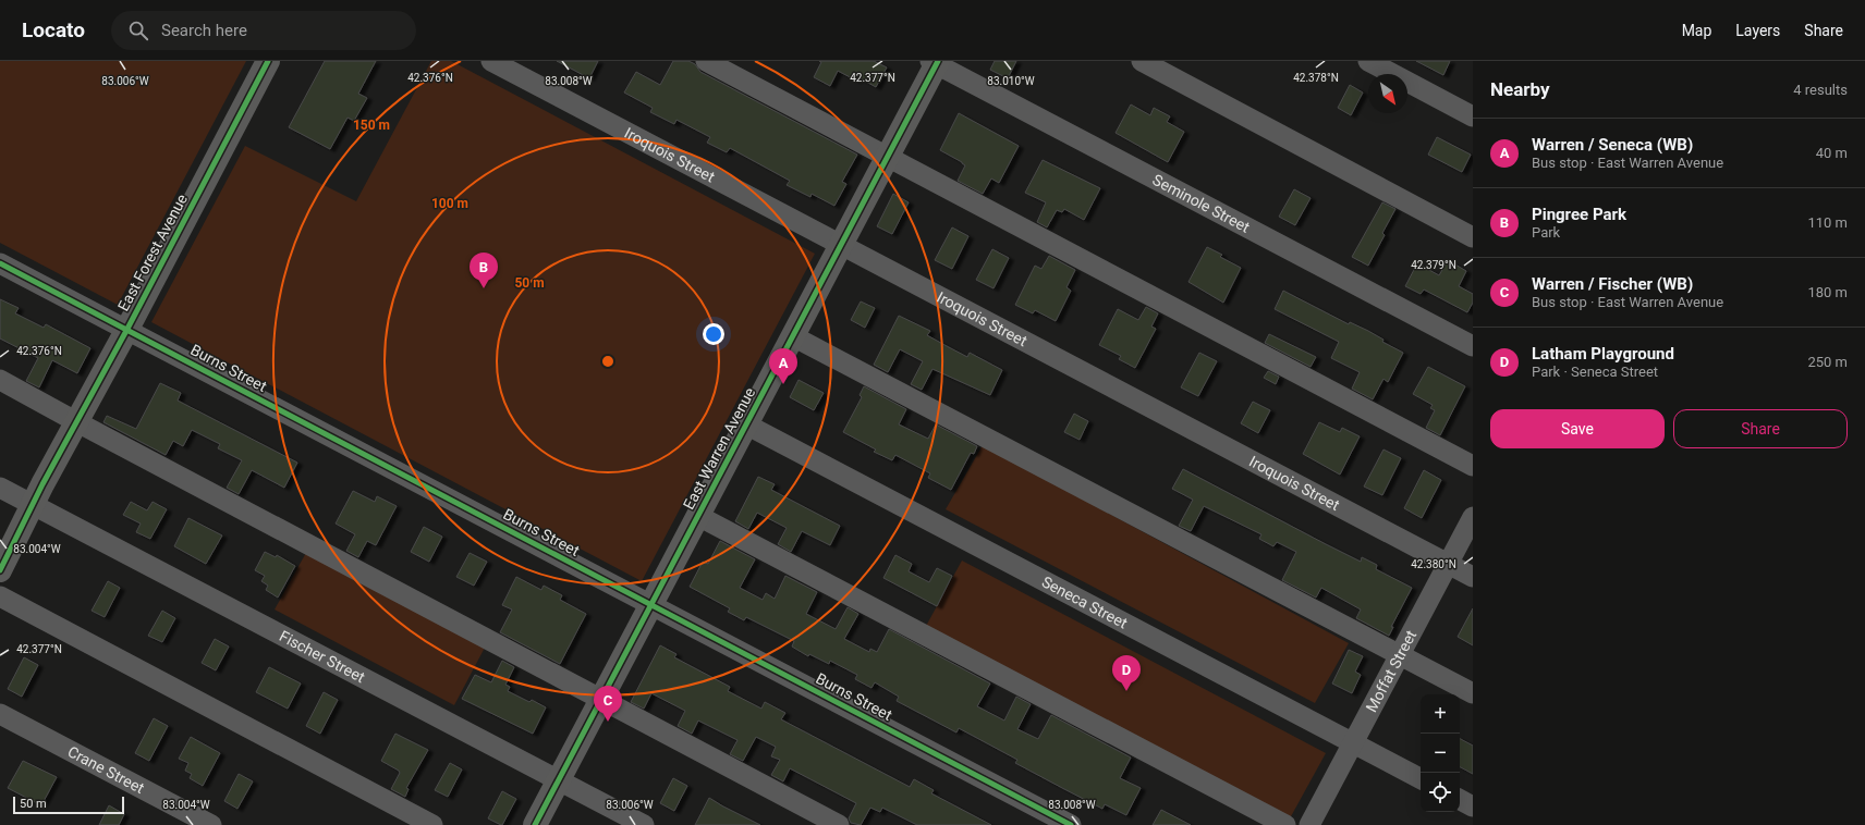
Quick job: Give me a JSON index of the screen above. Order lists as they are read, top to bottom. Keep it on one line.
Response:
{"streets":{"main road":["East Forest Avenue","East Warren Avenue"],"street":["Iroquois Street","Seminole Street","Burns Street","Seneca Street","Fischer Street","Moffat Street","Crane Street"]},"crossings":[["Iroquois Street","East Warren Avenue"],["Iroquois Street","Moffat Street"],["Seminole Street","East Warren Avenue"],["East Forest Avenue","Burns Street"],["East Forest Avenue","Fischer Street"],["Burns Street","East Warren Avenue"],["East Warren Avenue","Seneca Street"],["East Warren Avenue","Fischer Street"],["Seneca Street","Moffat Street"]],"scale_bar":"50 m","north":"bottom right","page":{"header":"Locato","search":"Search here","nav":["Map","Layers","Share"],"heading":["Nearby","4 results"],"list":[{"mark":"A","name":"Warren / Seneca (WB)","note":"Bus stop · East Warren Avenue","value":"40 m"},{"mark":"B","name":"Pingree Park","note":"Park","value":"110 m"},{"mark":"C","name":"Warren / Fischer (WB)","note":"Bus stop · East Warren Avenue","value":"180 m"},{"mark":"D","name":"Latham Playground","note":"Park · Seneca Street","value":"250 m"}],"pins":["B","A","D","C"],"buttons":["Save","Share"],"map_buttons":["+","−"],"scale":"50 m"},"coordinates":["42.376°N","42.377°N","42.378°N","83.006°W","83.010°W","83.008°W","42.379°N","83.004°W","42.380°N"],"rings":["150 m","100 m","50 m"]}
